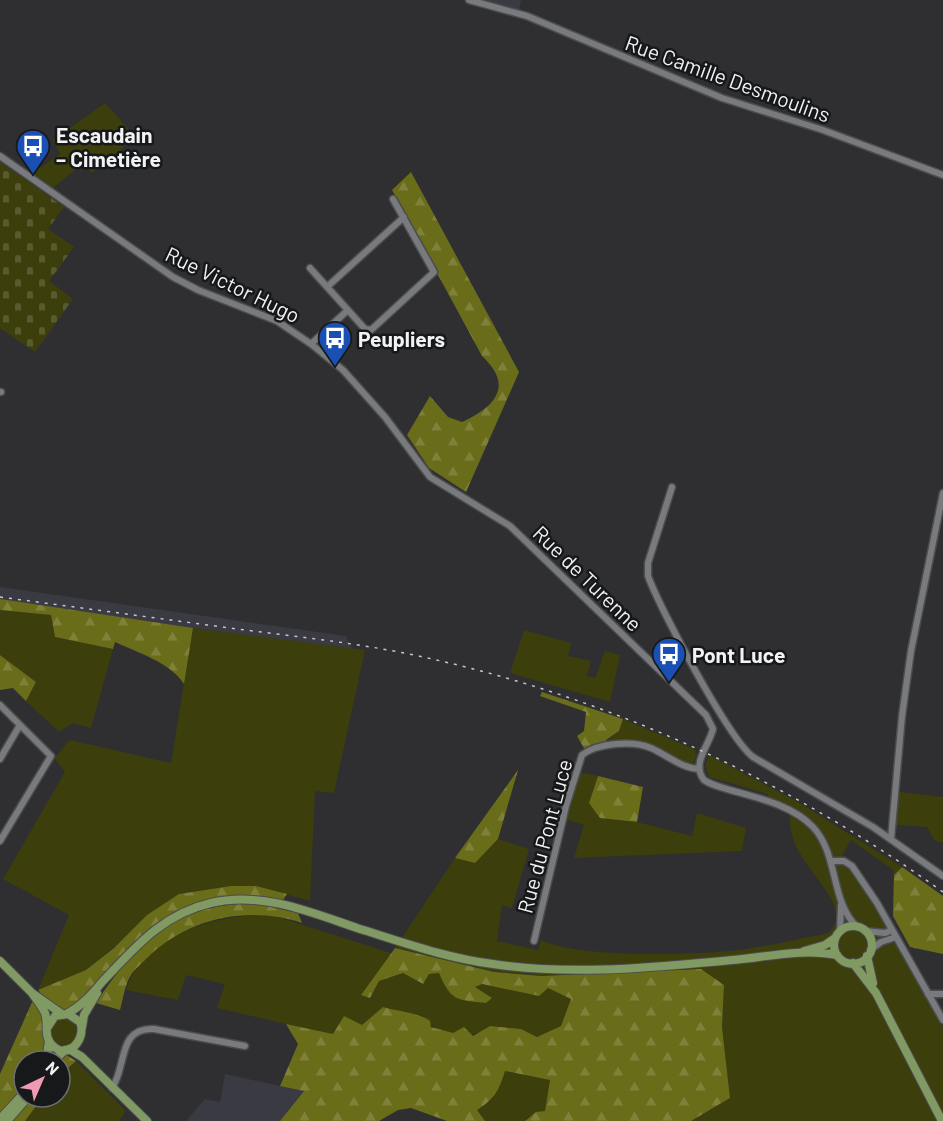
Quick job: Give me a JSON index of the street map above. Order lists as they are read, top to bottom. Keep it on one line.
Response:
{"streets":{"street":["Rue Camille Desmoulins","Rue Victor Hugo","Rue de Turenne","Rue du Pont Luce"]},"crossings":[["Rue Victor Hugo","Rue de Turenne"]],"places":{"bus stop":["Escaudain – Cimetière","Peupliers","Pont Luce"]},"north":"top right"}
